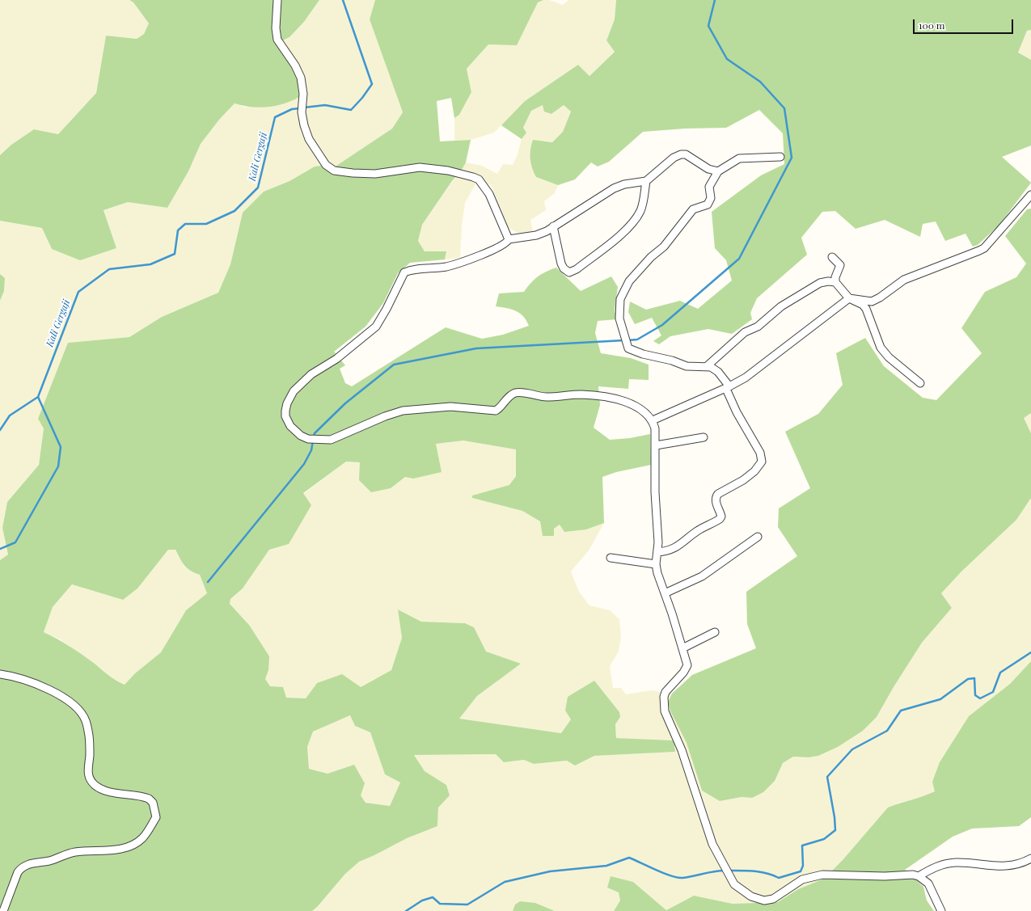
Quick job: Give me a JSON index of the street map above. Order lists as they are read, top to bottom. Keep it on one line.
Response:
{"water":["Kali Gergaji"],"scale_bar":"100 m"}
